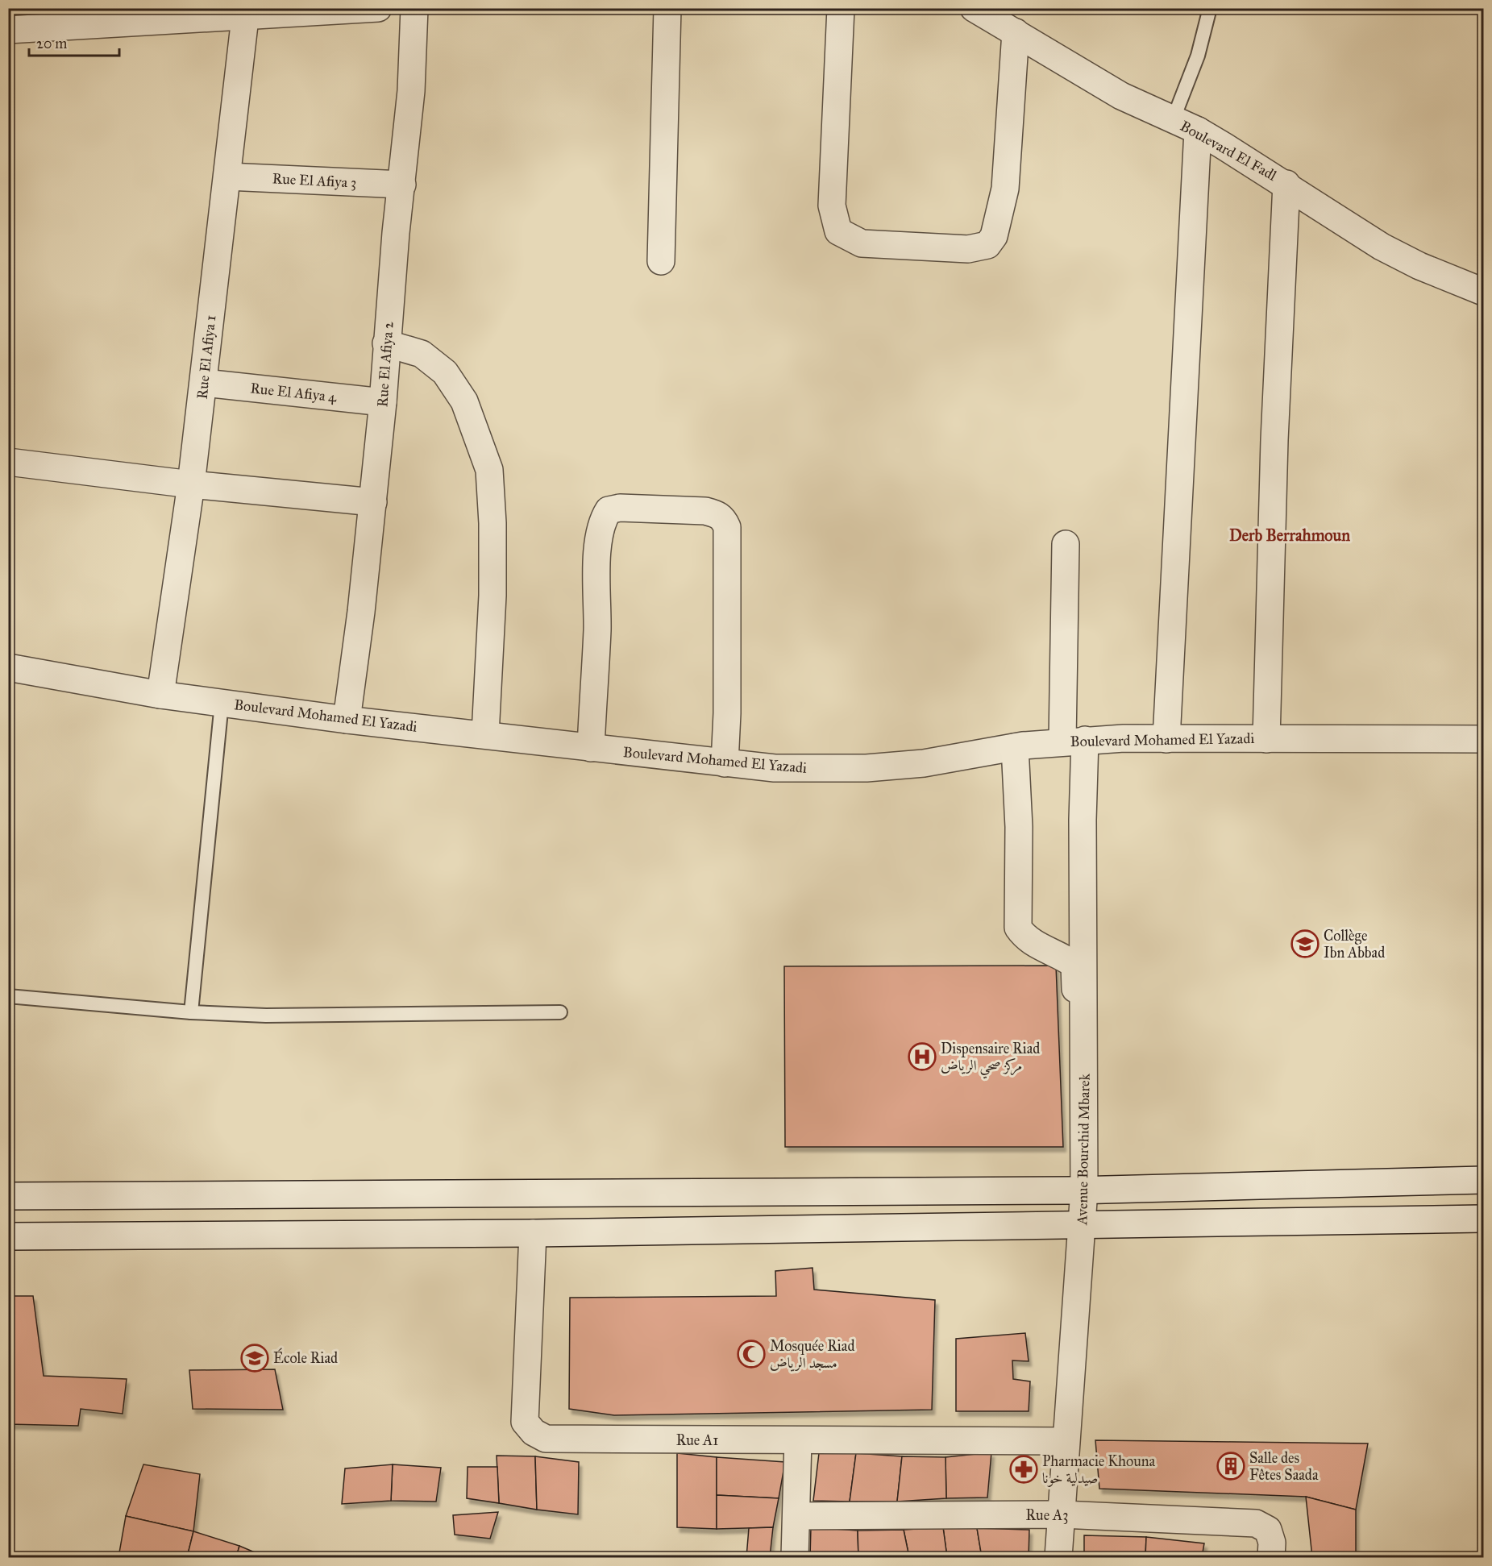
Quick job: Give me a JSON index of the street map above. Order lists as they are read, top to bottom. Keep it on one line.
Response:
{"streets":{"street":["Boulevard El Fadl","Rue El Afiya 3","Rue El Afiya 1","Rue El Afiya 2","Rue El Afiya 4","Boulevard Mohamed El Yazadi","Avenue Bourchid Mbarek","Rue A1","Rue A3"]},"crossings":[["Rue El Afiya 3","Rue El Afiya 1"],["Rue El Afiya 3","Rue El Afiya 2"],["Rue El Afiya 1","Rue El Afiya 4"],["Rue El Afiya 1","Boulevard Mohamed El Yazadi"],["Rue El Afiya 2","Rue El Afiya 4"],["Rue El Afiya 2","Boulevard Mohamed El Yazadi"],["Boulevard Mohamed El Yazadi","Avenue Bourchid Mbarek"],["Avenue Bourchid Mbarek","Rue A1"],["Avenue Bourchid Mbarek","Rue A3"]],"districts":["Derb Berrahmoun"],"places":{"school or university":["Collège Ibn Abbad","École Riad"],"hospital":["Dispensaire Riad مركز صحي الرياض"],"mosque":["Mosquée Riad مسجد الرياض"],"building":["Salle des Fêtes Saada"],"pharmacy":["Pharmacie Khouna صيدلية خونا"]},"scale_bar":"20 m"}
